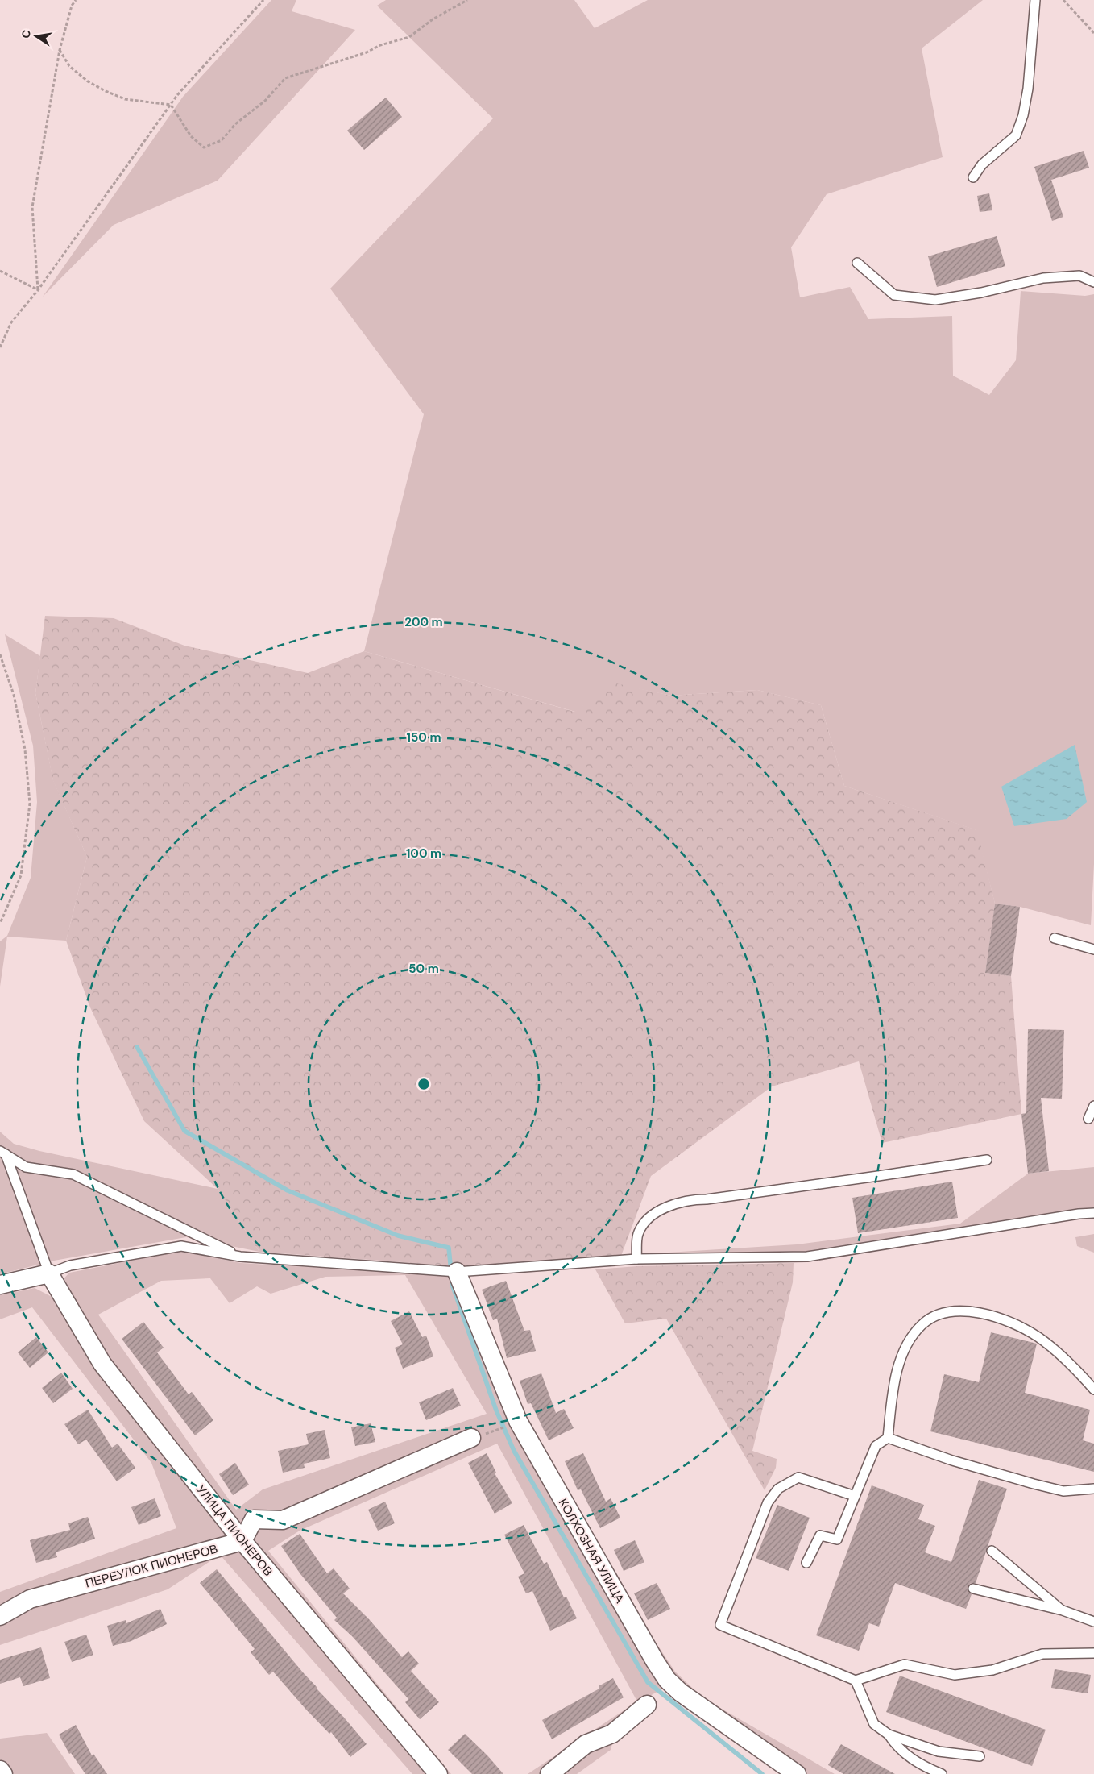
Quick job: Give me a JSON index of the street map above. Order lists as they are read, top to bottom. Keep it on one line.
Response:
{"streets":{"street":["УЛИЦА ПИОНЕРОВ","КОЛХОЗНАЯ УЛИЦА","ПЕРЕУЛОК ПИОНЕРОВ"]},"crossings":[["УЛИЦА ПИОНЕРОВ","ПЕРЕУЛОК ПИОНЕРОВ"]],"north":"left","rings":["200 m","150 m","100 m","50 m"]}
